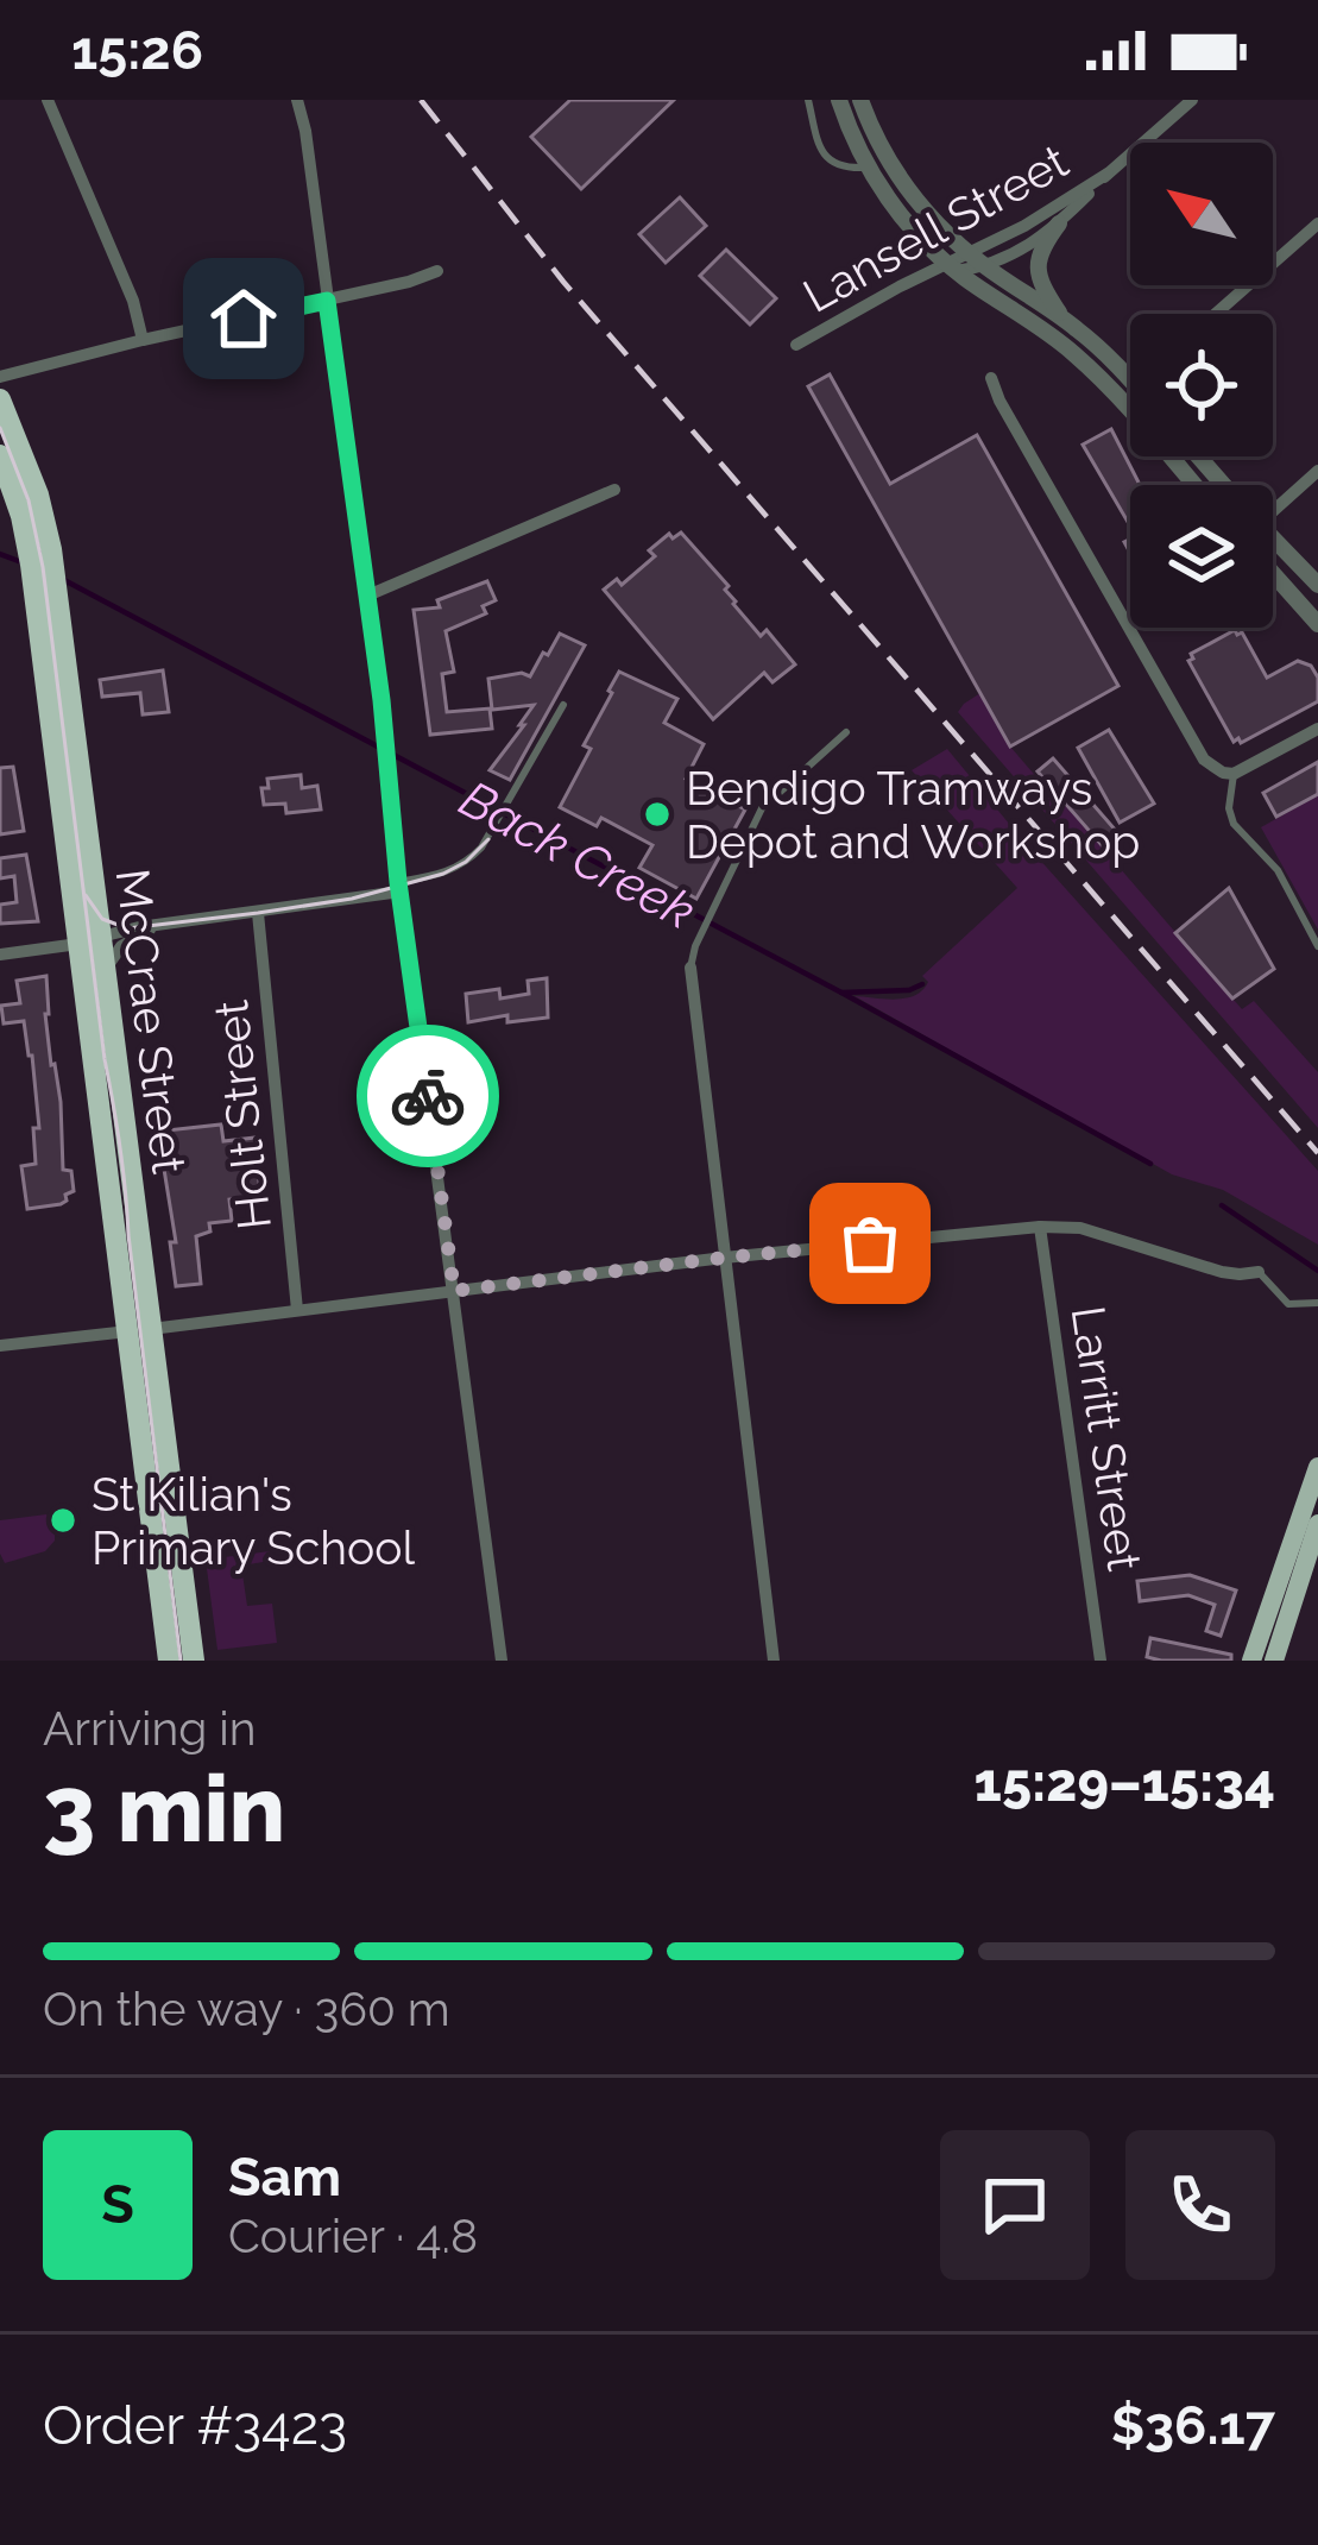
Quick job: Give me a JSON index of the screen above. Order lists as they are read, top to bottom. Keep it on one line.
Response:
{"streets":{"highway":["McCrae Street"],"street":["Lansell Street","Holt Street","Larritt Street"]},"water":["Back Creek"],"places":["Bendigo Tramways Depot and Workshop","St Kilian's Primary School"],"north":"top left","page":{"status":"15:26","heading":["3 min","Arriving in","15:29–15:34"],"panel":["Sam","Courier · 4.8","Order #3423","$36.17"],"bar":"On the way · 360 m","round":"S"}}
